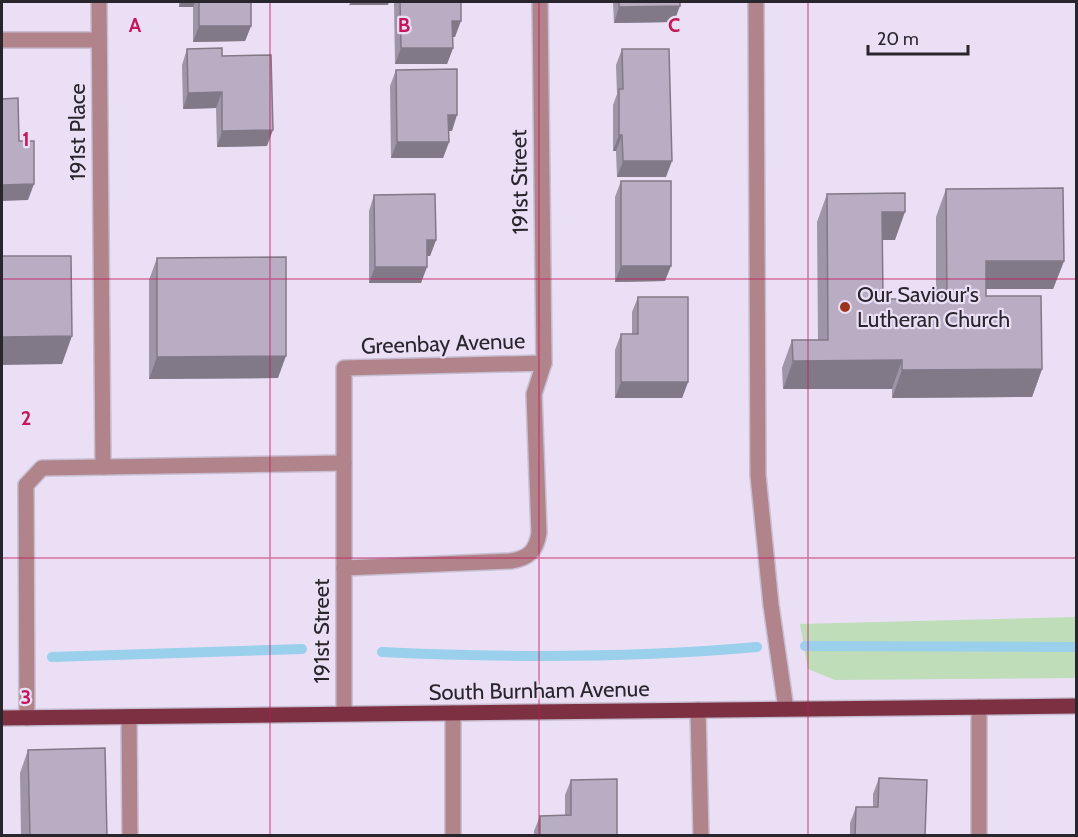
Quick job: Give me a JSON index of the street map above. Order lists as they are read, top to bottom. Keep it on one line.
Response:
{"streets":{"main road":["South Burnham Avenue"],"street":["191st Place","191st Street","Greenbay Avenue"]},"crossings":[["191st Street","Greenbay Avenue"],["191st Street","South Burnham Avenue"]],"places":["Our Saviour's Lutheran Church"],"scale_bar":"20 m","grid":{"columns":["A","B","C"],"rows":["1","2","3"]}}
